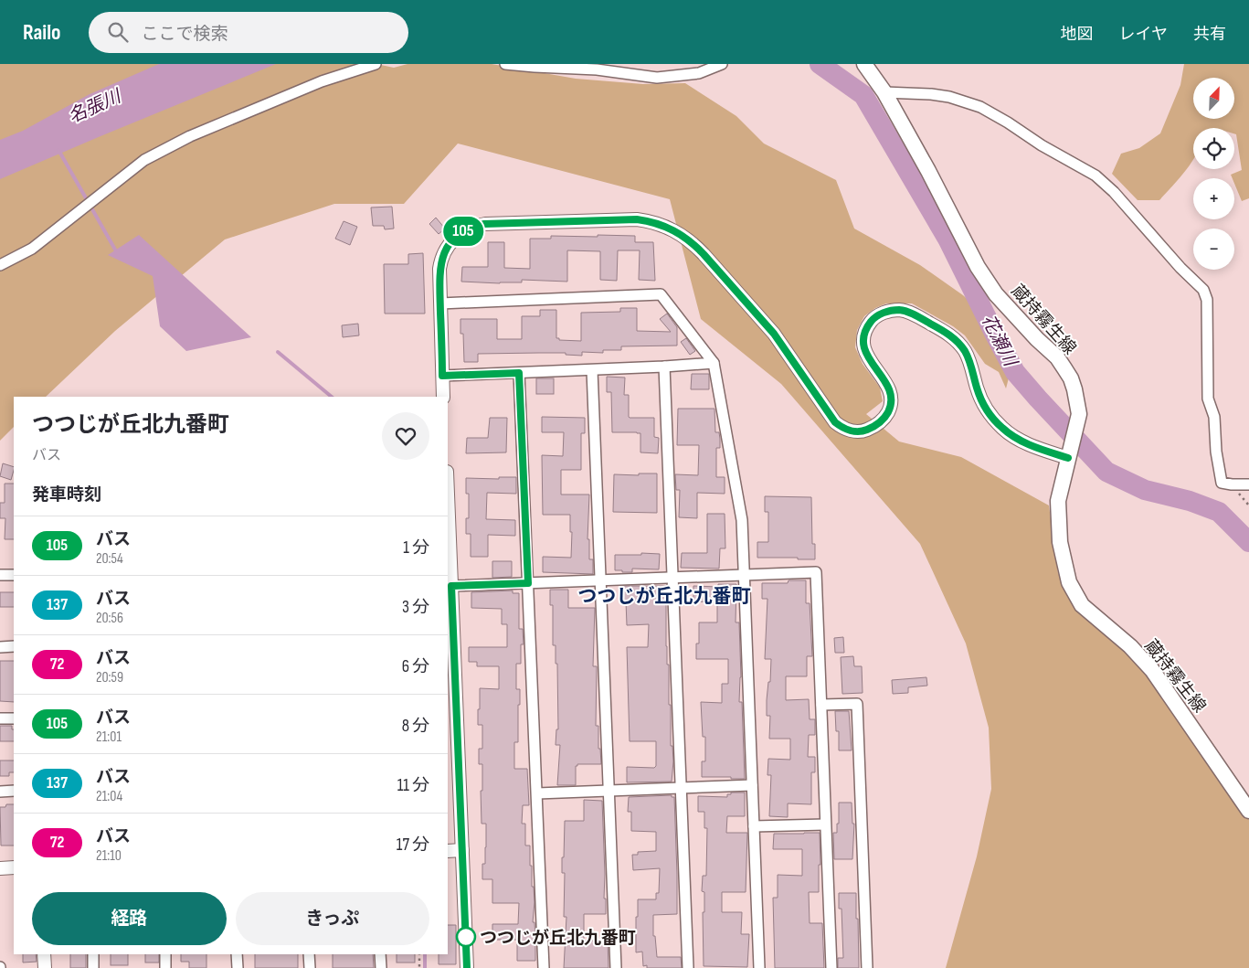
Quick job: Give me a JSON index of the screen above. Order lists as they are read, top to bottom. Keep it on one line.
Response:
{"streets":{"main road":["蔵持霧生線"]},"districts":["つつじが丘北九番町"],"water":["名張川","花瀬川"],"places":["つつじが丘北九番町"],"lines":["bus line 105"],"north":"top right","page":{"header":"Railo","search":"ここで検索","nav":["地図","レイヤ","共有"],"on_map":"105","map_buttons":["+","−"],"heading":[["つつじが丘北九番町","バス"],"発車時刻"],"list":[{"mark":"105","name":"バス","note":"20:54","value":"1 分"},{"mark":"137","name":"バス","note":"20:56","value":"3 分"},{"mark":"72","name":"バス","note":"20:59","value":"6 分"},{"mark":"105","name":"バス","note":"21:01","value":"8 分"},{"mark":"137","name":"バス","note":"21:04","value":"11 分"},{"mark":"72","name":"バス","note":"21:10","value":"17 分"}],"buttons":["経路","きっぷ"]}}
